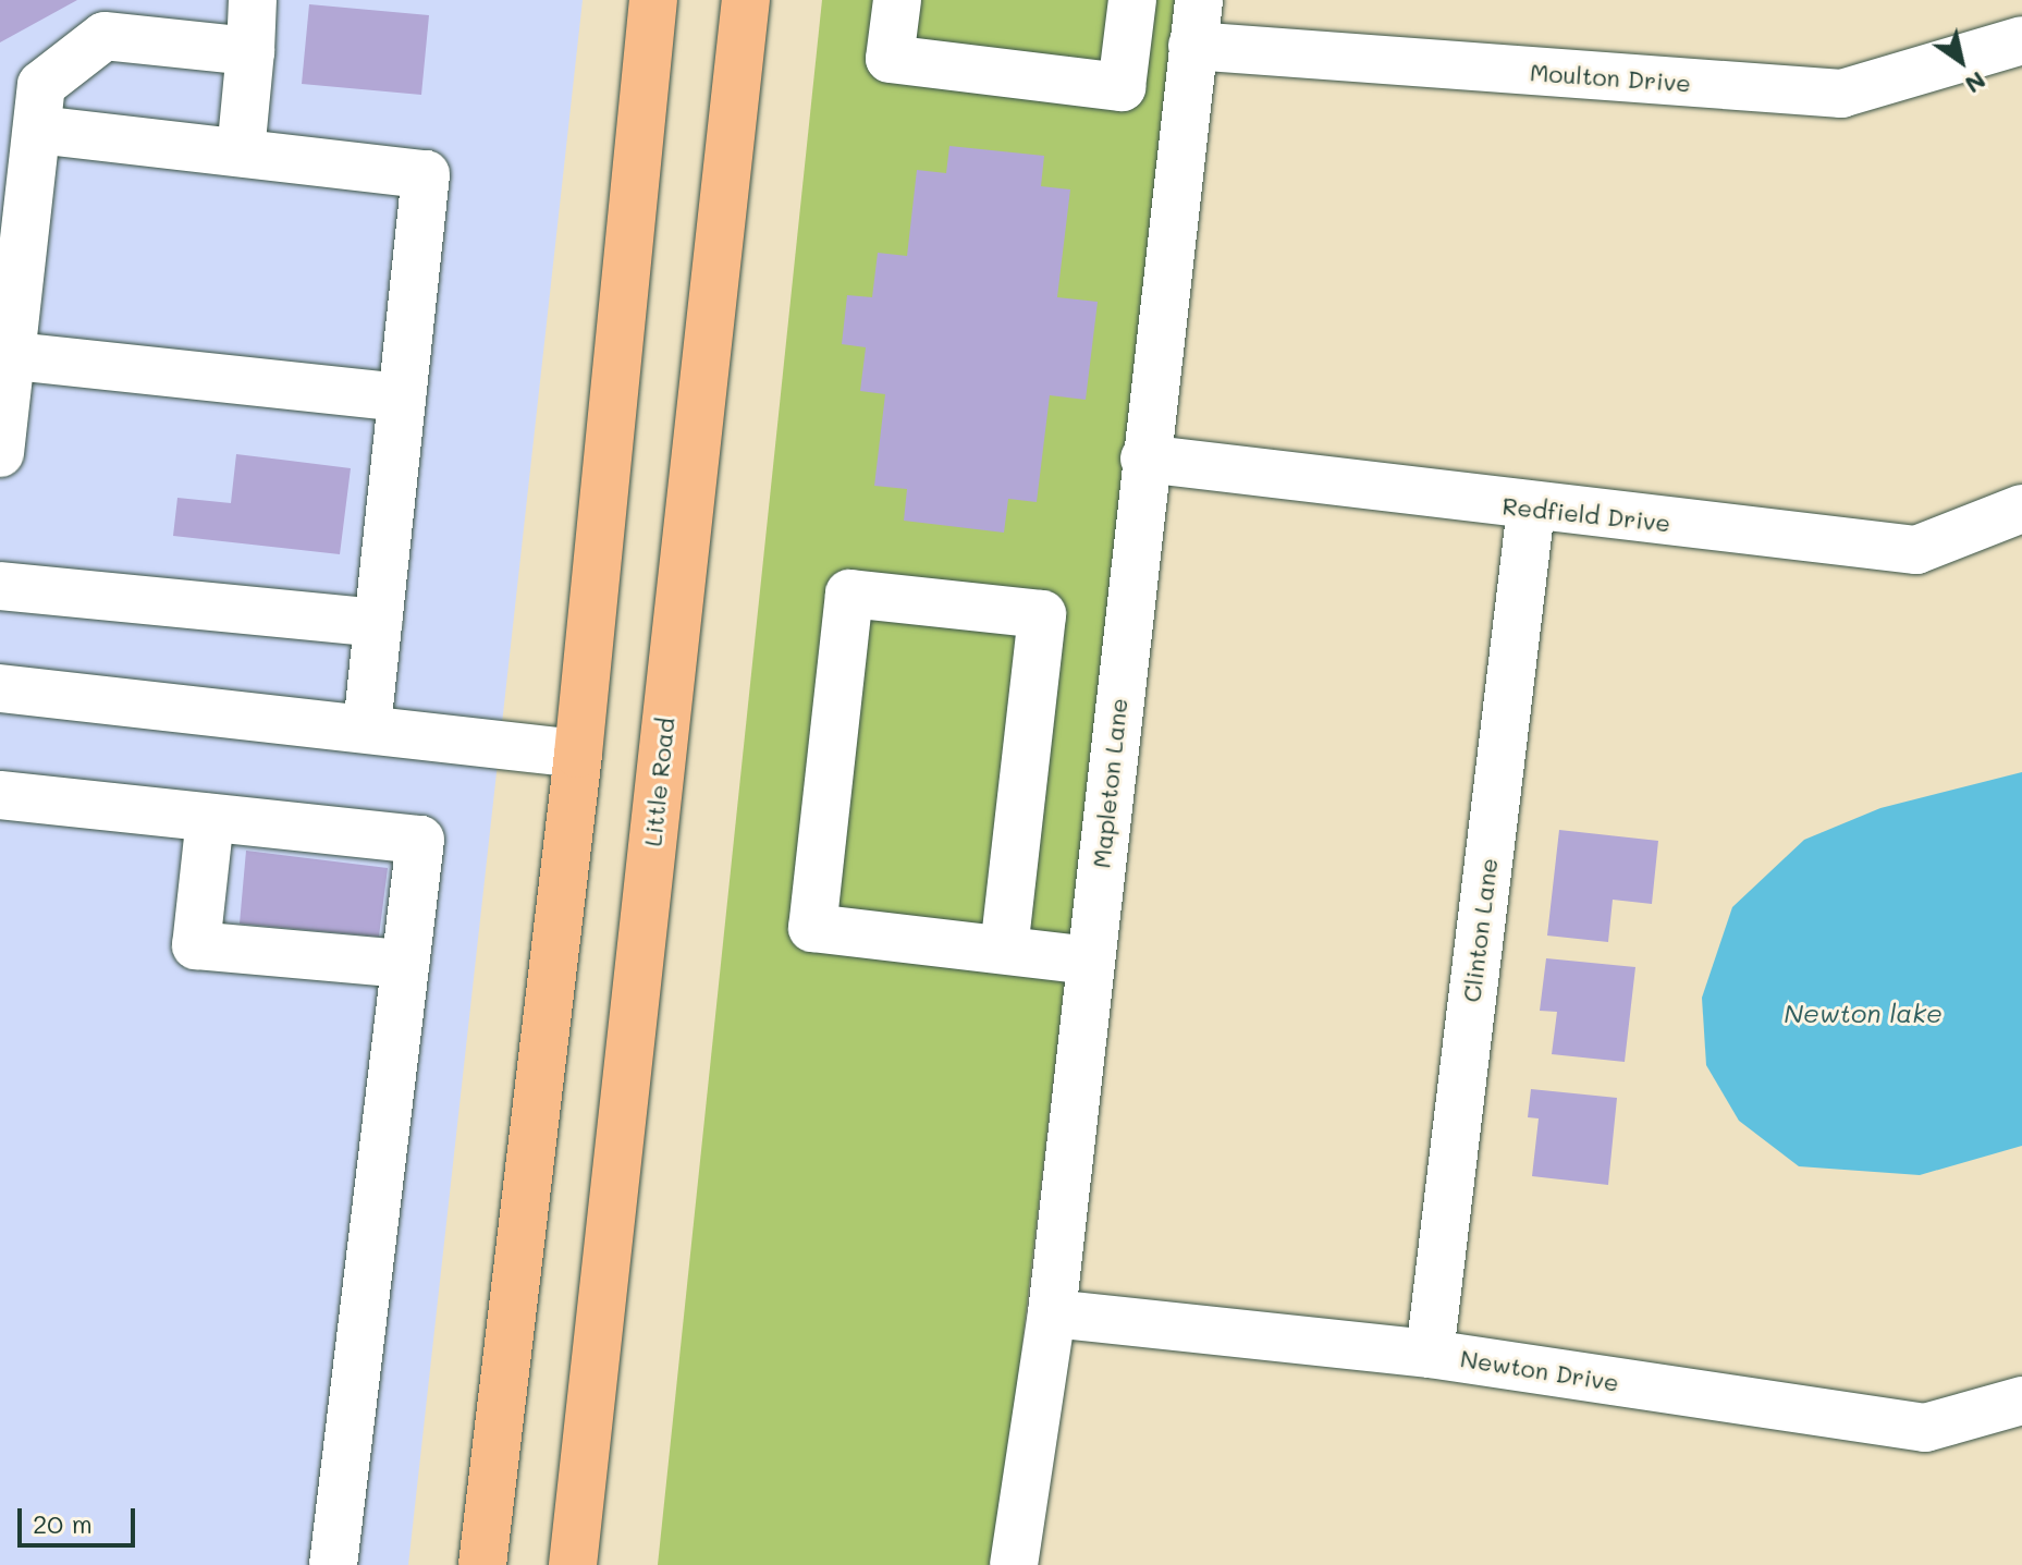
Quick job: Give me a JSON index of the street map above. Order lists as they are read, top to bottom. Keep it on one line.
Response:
{"streets":{"main road":["Little Road"],"street":["Moulton Drive","Redfield Drive","Mapleton Lane","Clinton Lane","Newton Drive"]},"crossings":[["Moulton Drive","Mapleton Lane"],["Redfield Drive","Mapleton Lane"],["Redfield Drive","Clinton Lane"],["Mapleton Lane","Newton Drive"],["Clinton Lane","Newton Drive"]],"water":["Newton lake"],"scale_bar":"20 m","north":"bottom right"}
